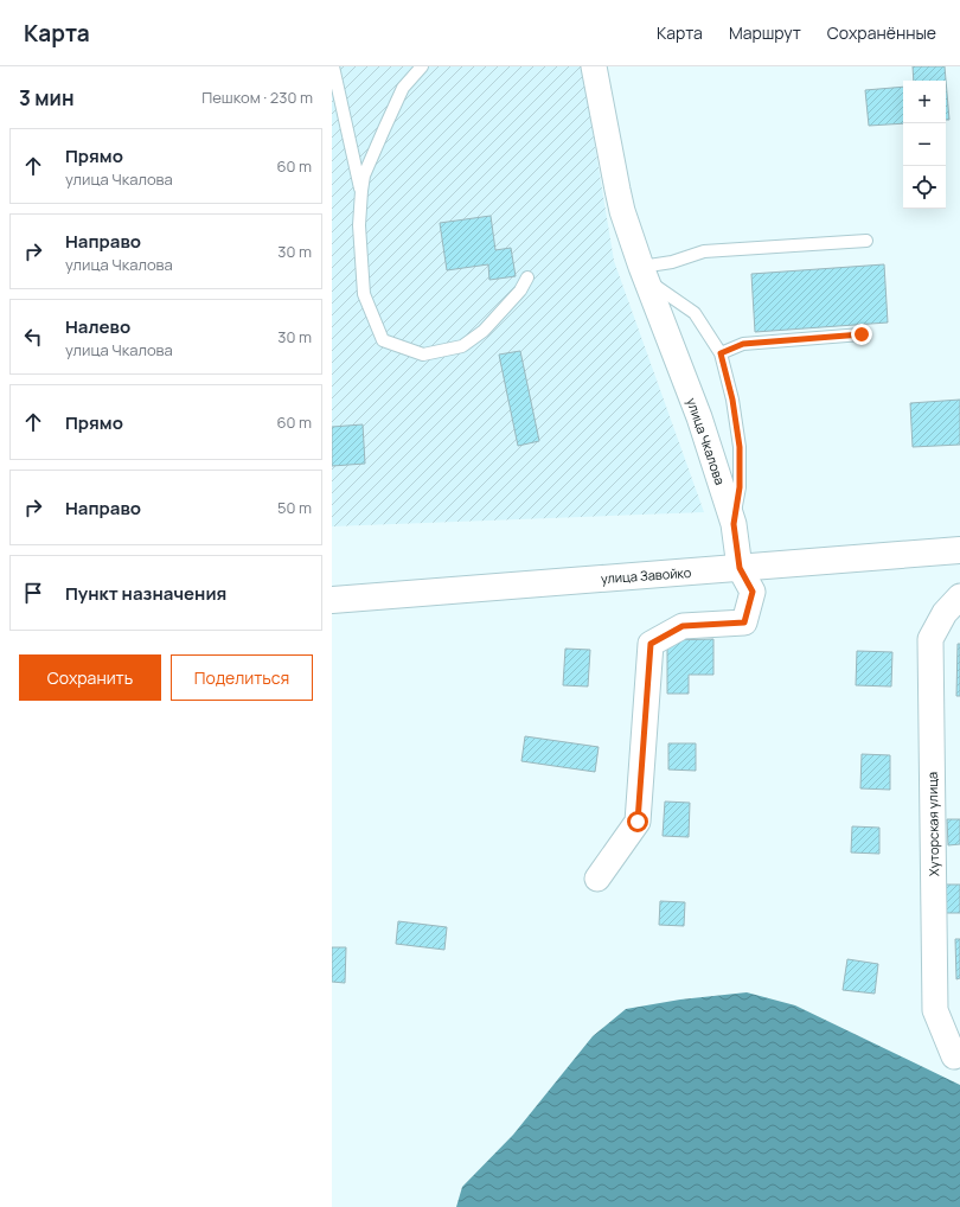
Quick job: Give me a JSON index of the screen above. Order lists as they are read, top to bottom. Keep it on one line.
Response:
{"streets":{"main road":["улица Завойко"],"street":["улица Чкалова","Хуторская улица"]},"crossings":[["улица Чкалова","улица Завойко"]],"page":{"header":"Карта","nav":["Карта","Маршрут","Сохранённые"],"heading":["3 мин","Пешком · 230 m"],"map_buttons":["+","−"],"list":[["Прямо","улица Чкалова","60 m"],["Направо","улица Чкалова","30 m"],["Налево","улица Чкалова","30 m"],["Прямо","60 m"],["Направо","50 m"],"Пункт назначения"],"buttons":["Сохранить","Поделиться"]}}
